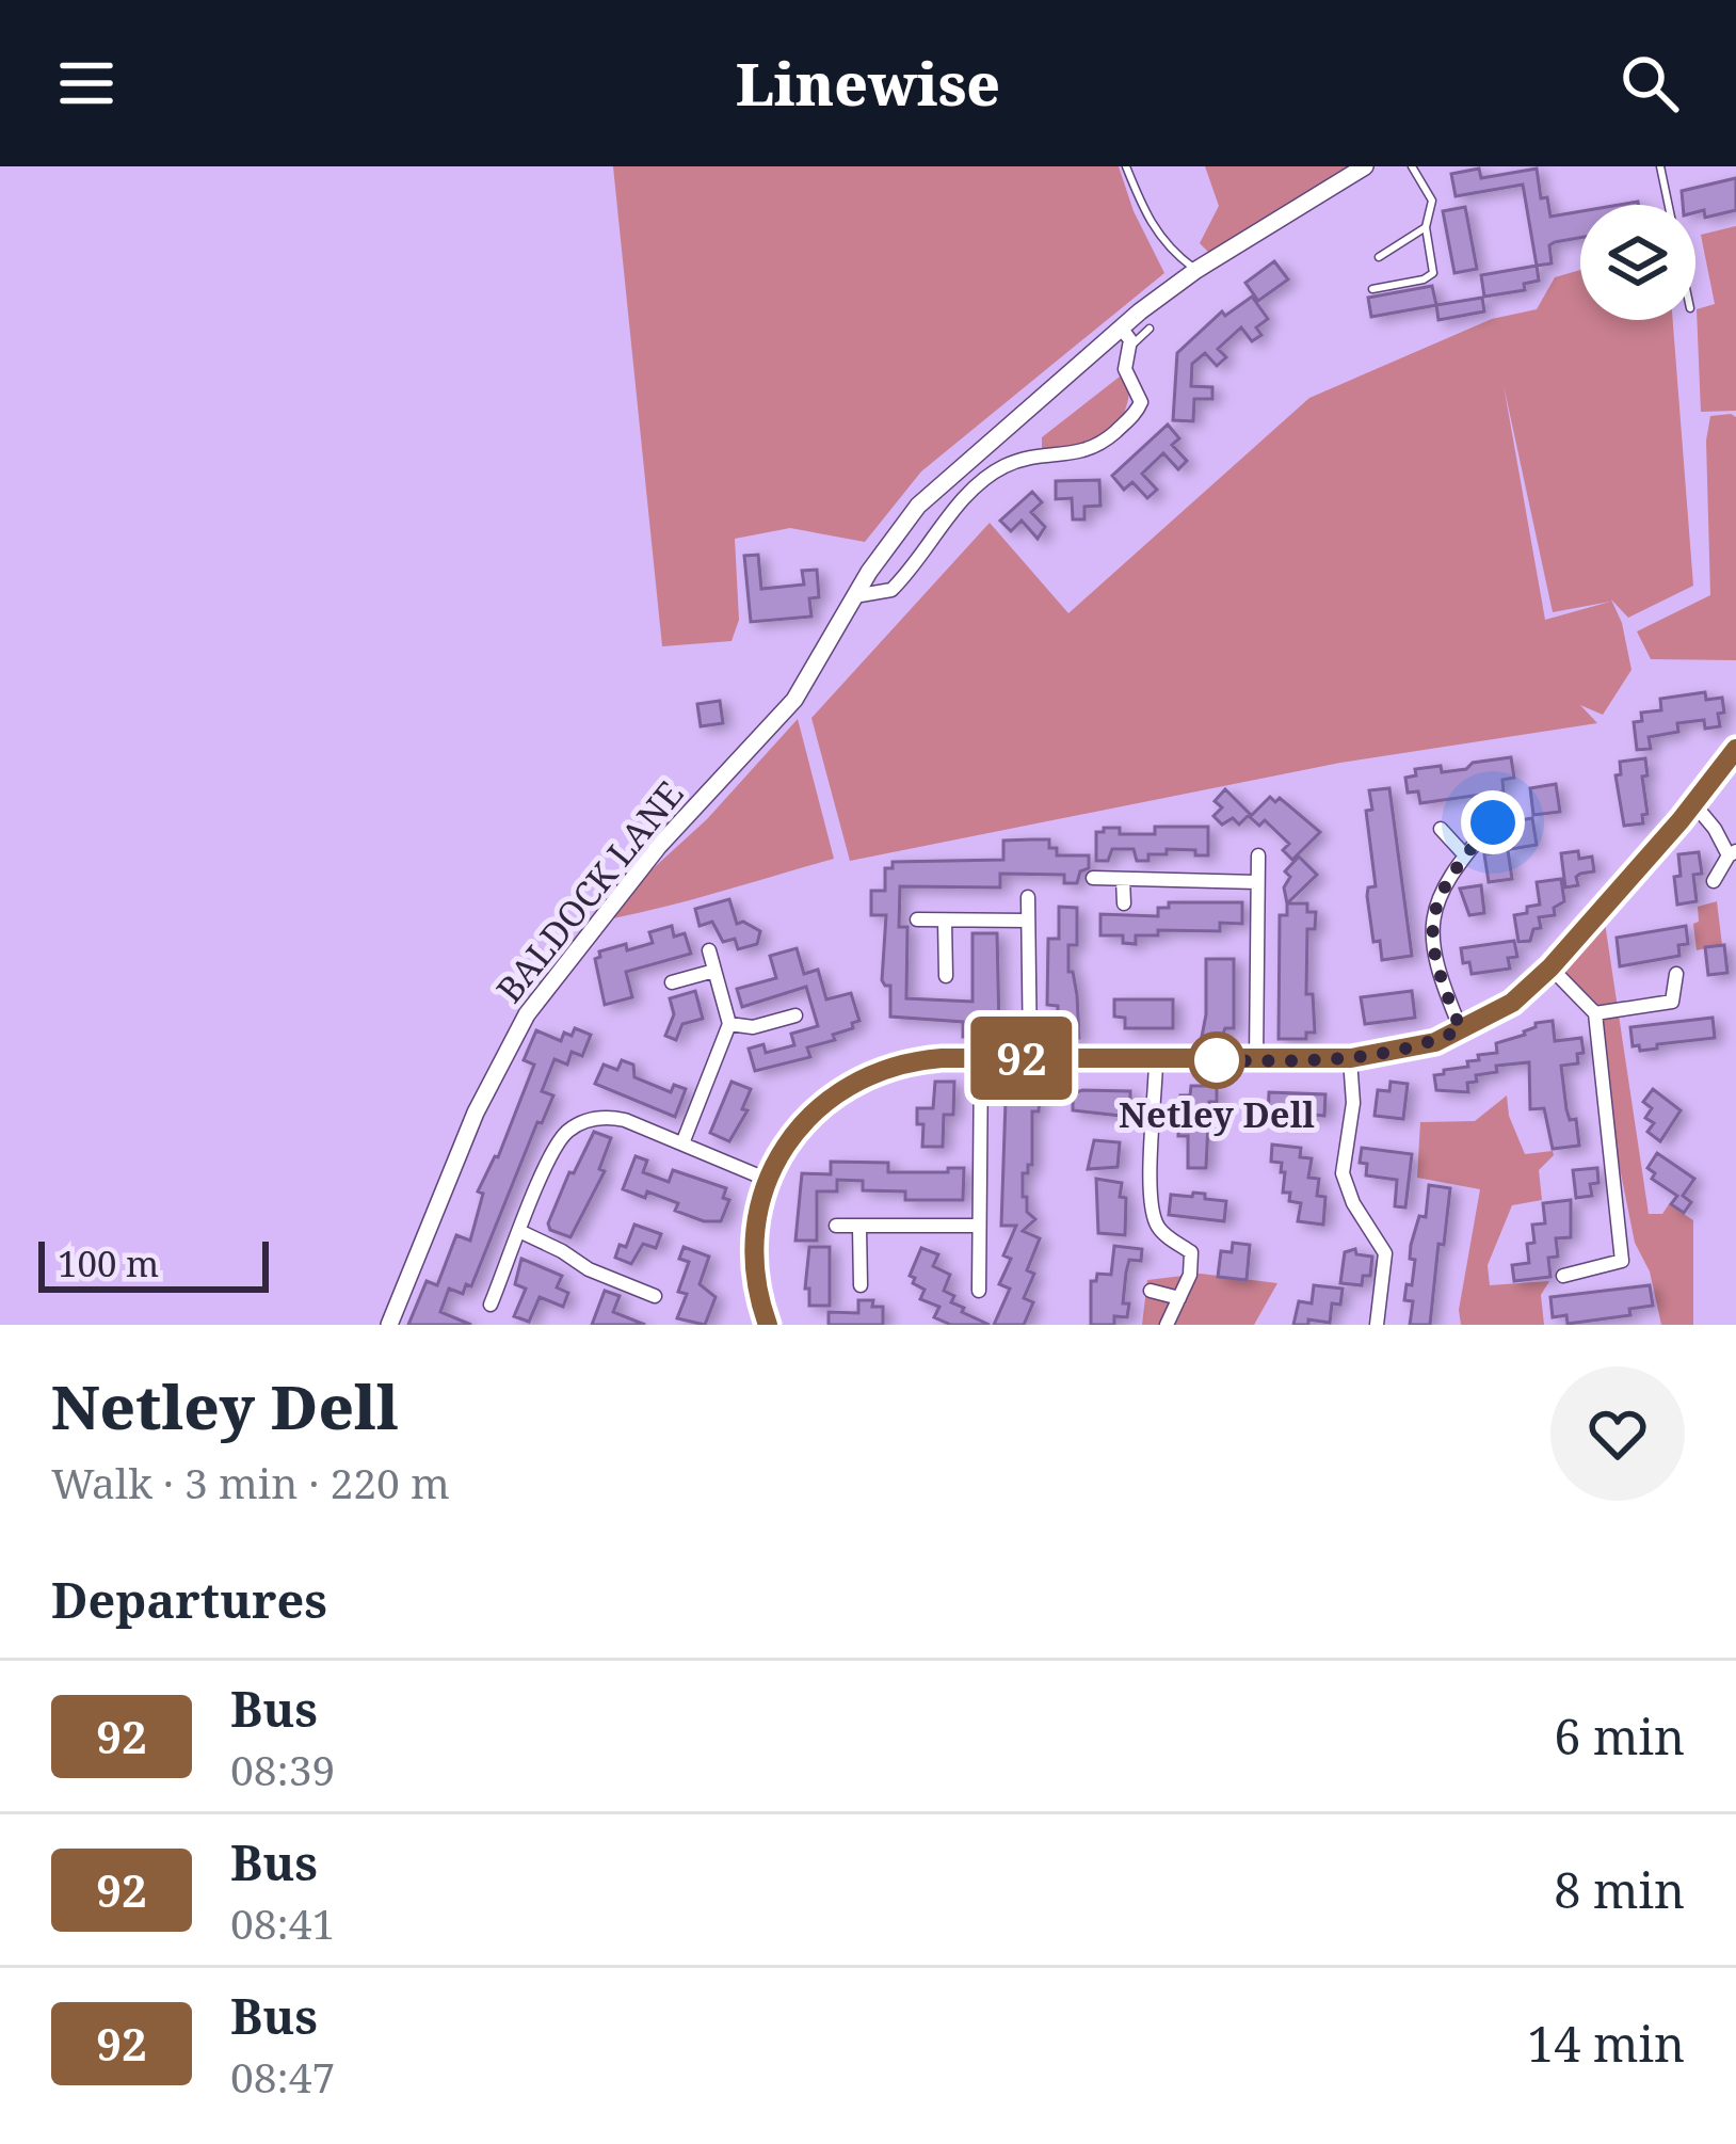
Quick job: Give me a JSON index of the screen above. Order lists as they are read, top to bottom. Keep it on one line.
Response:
{"streets":{"street":["BALDOCK LANE"]},"places":["Netley Dell"],"lines":["bus line 92"],"scale_bar":"100 m","page":{"header":"Linewise","on_map":"92","scale":"100 m","heading":[["Netley Dell","Walk · 3 min · 220 m"],"Departures"],"list":[{"mark":"92","name":"Bus","note":"08:39","value":"6 min"},{"mark":"92","name":"Bus","note":"08:41","value":"8 min"},{"mark":"92","name":"Bus","note":"08:47","value":"14 min"}]}}
